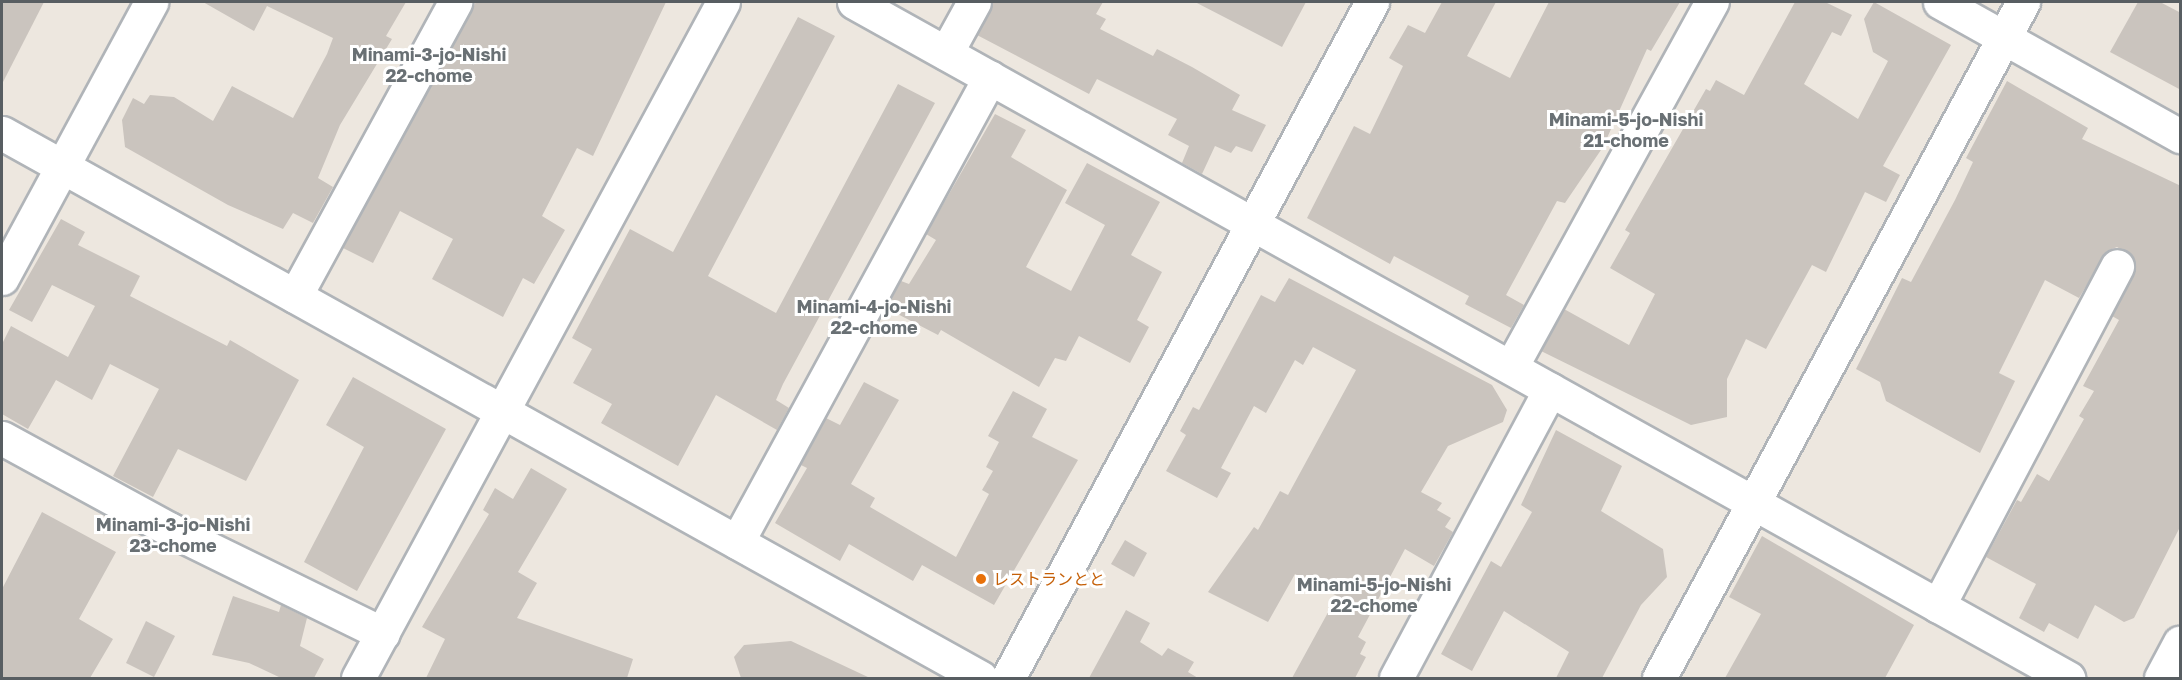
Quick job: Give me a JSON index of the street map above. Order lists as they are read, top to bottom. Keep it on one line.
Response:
{"districts":["Minami-3-jo-Nishi 22-chome","Minami-5-jo-Nishi 21-chome","Minami-4-jo-Nishi 22-chome","Minami-3-jo-Nishi 23-chome","Minami-5-jo-Nishi 22-chome"],"places":["レストランとと"]}
